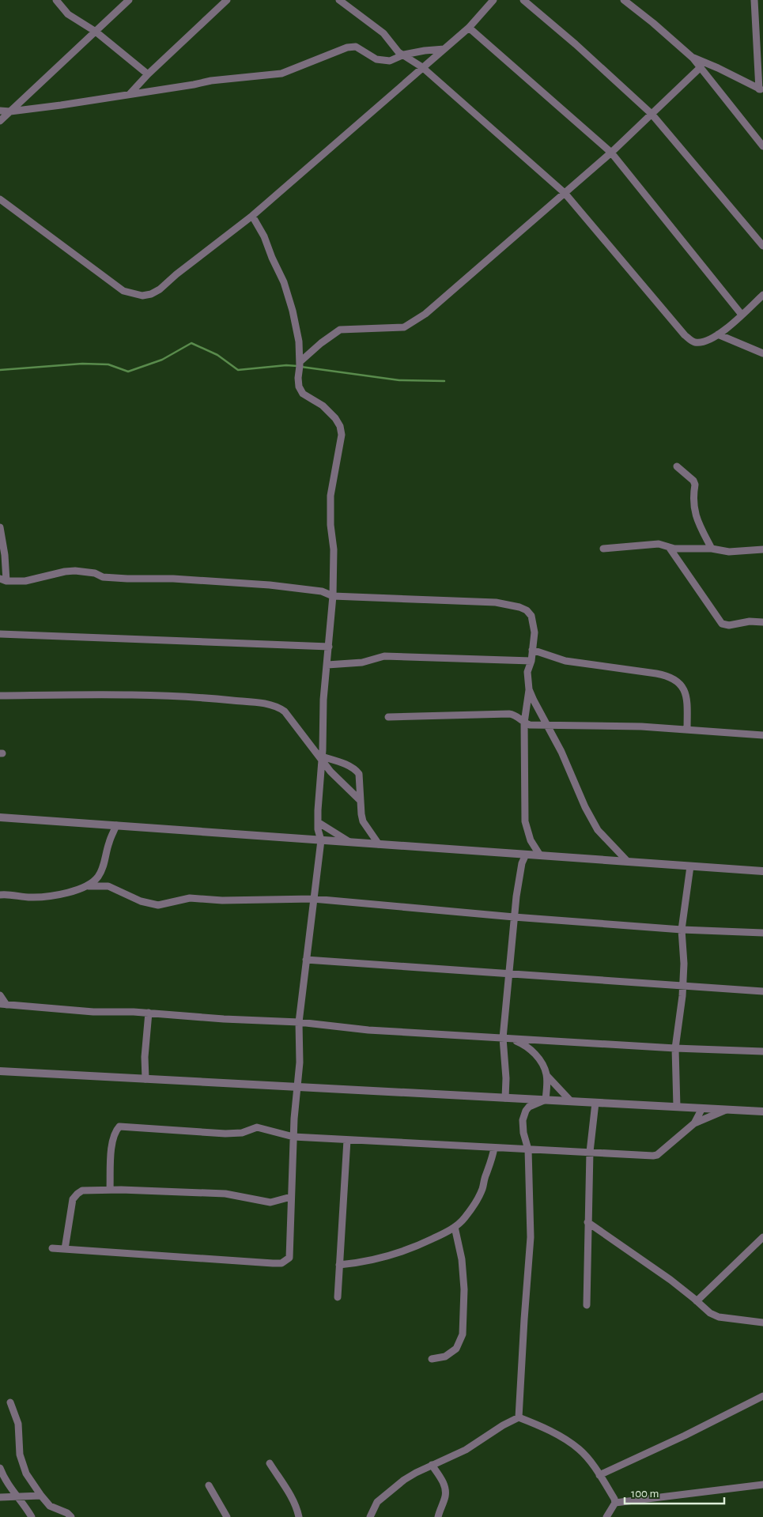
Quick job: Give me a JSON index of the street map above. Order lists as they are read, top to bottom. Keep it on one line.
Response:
{"scale_bar":"100 m"}
